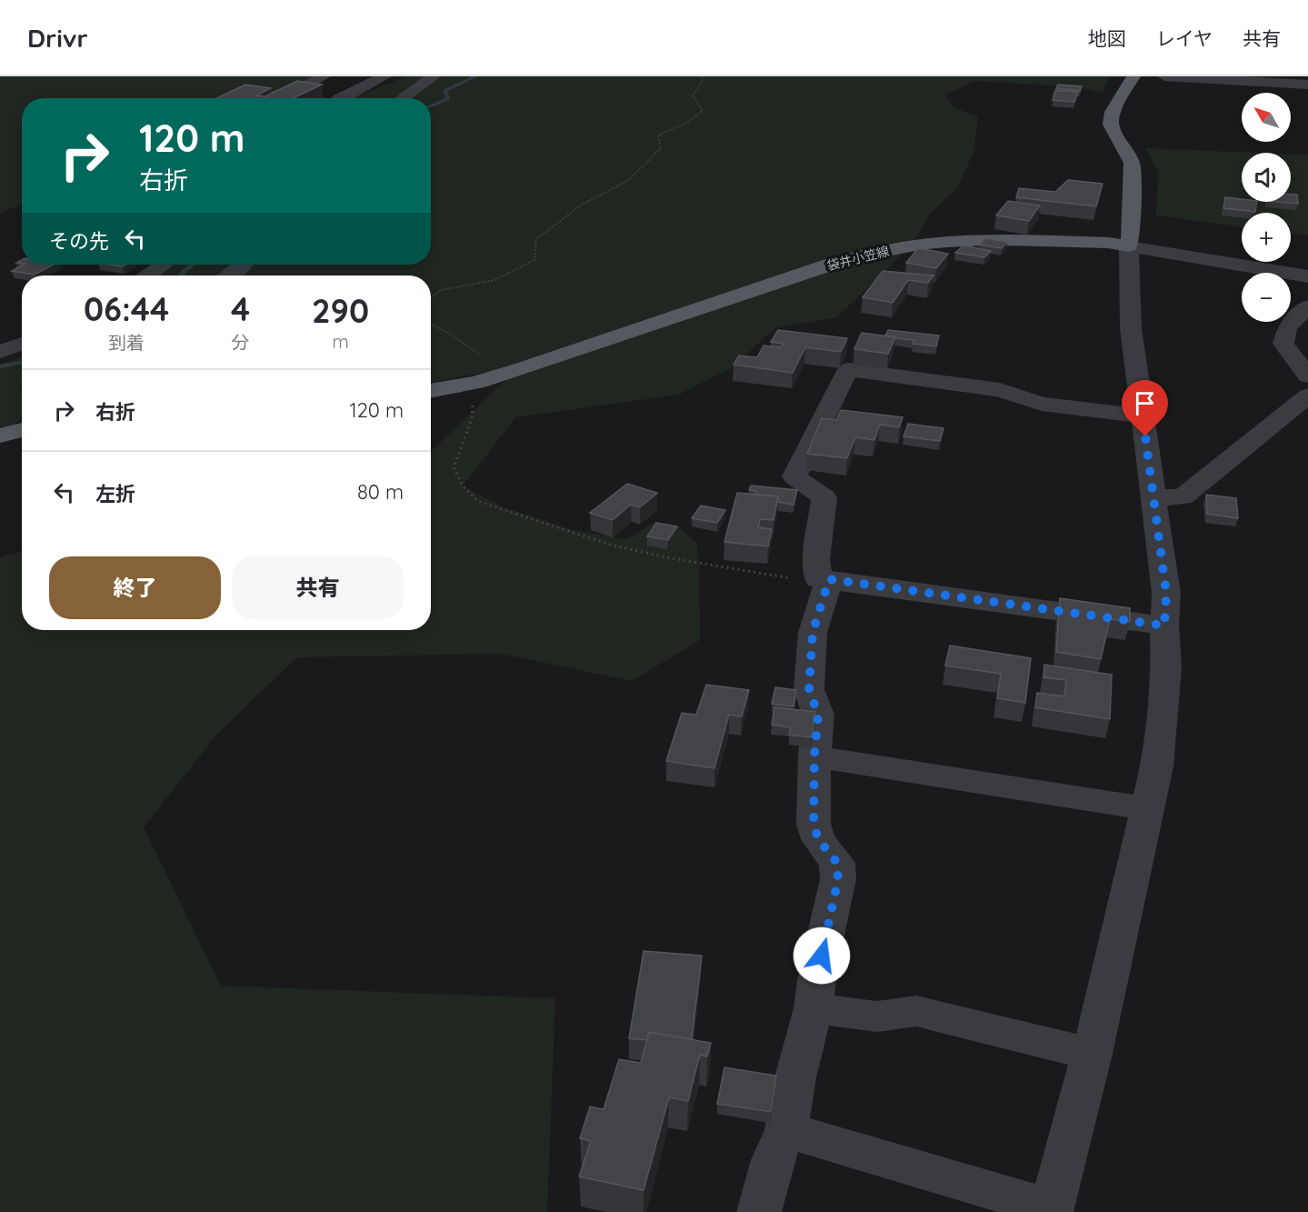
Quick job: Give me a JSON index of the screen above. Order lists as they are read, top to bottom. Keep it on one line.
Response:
{"streets":{"main road":["袋井小笠線"]},"north":"top left","page":{"header":"Drivr","nav":["地図","レイヤ","共有"],"map_buttons":["+","−"],"turn":["120 m","右折"],"then":"その先","eta":["06:44","到着","4","分","290","m"],"list":[{"name":"右折","value":"120 m"},{"name":"左折","value":"80 m"}],"buttons":["終了","共有"]}}
